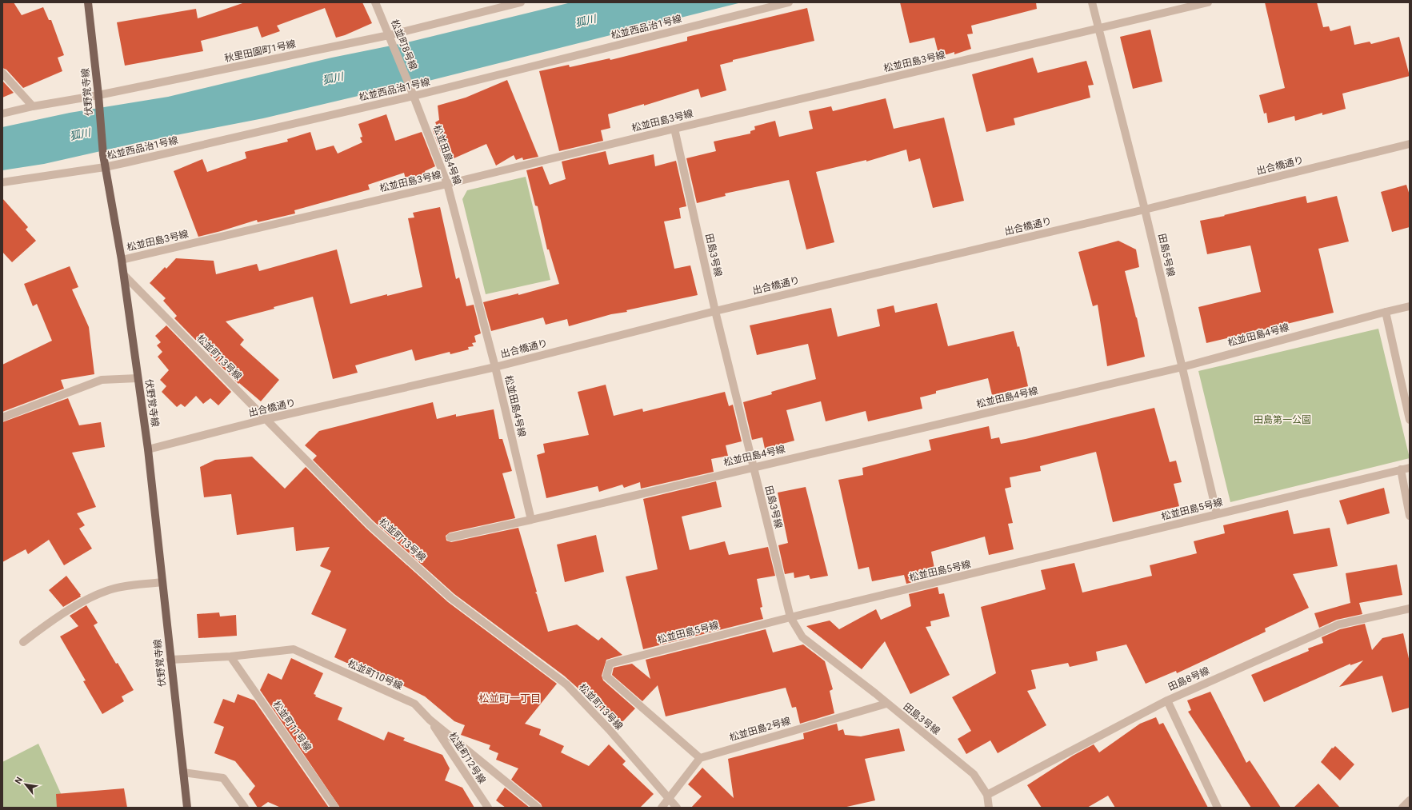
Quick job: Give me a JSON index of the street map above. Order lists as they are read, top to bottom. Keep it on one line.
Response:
{"streets":{"main road":["伏野覚寺線"],"street":["松並西品治1号線","松並町8号線","秋里田園町1号線","松並田島3号線","松並田島4号線","出合橋通り","田島3号線","田島5号線","松並町13号線","松並田島5号線","松並町10号線","田島8号線","松並町11号線","松並田島2号線","松並町12号線"]},"crossings":[["松並西品治1号線","松並町8号線"],["松並西品治1号線","伏野覚寺線"],["松並西品治1号線","松並田島4号線"],["松並町8号線","秋里田園町1号線"],["松並町8号線","松並田島4号線"],["秋里田園町1号線","伏野覚寺線"],["松並田島3号線","伏野覚寺線"],["松並田島3号線","松並田島4号線"],["松並田島3号線","田島3号線"],["松並田島3号線","田島5号線"],["伏野覚寺線","出合橋通り"],["伏野覚寺線","松並町13号線"],["伏野覚寺線","松並町10号線"],["松並田島4号線","出合橋通り"],["松並田島4号線","田島3号線"],["松並田島4号線","田島5号線"],["出合橋通り","田島3号線"],["出合橋通り","田島5号線"],["出合橋通り","松並町13号線"],["田島3号線","松並田島5号線"],["田島3号線","田島8号線"],["田島3号線","松並田島2号線"],["田島5号線","松並田島5号線"],["松並田島5号線","松並田島2号線"],["松並町10号線","松並町11号線"],["松並町10号線","松並町12号線"]],"districts":["松並町一丁目"],"water":["狐川"],"parks":["田島第一公園"],"north":"top left"}
